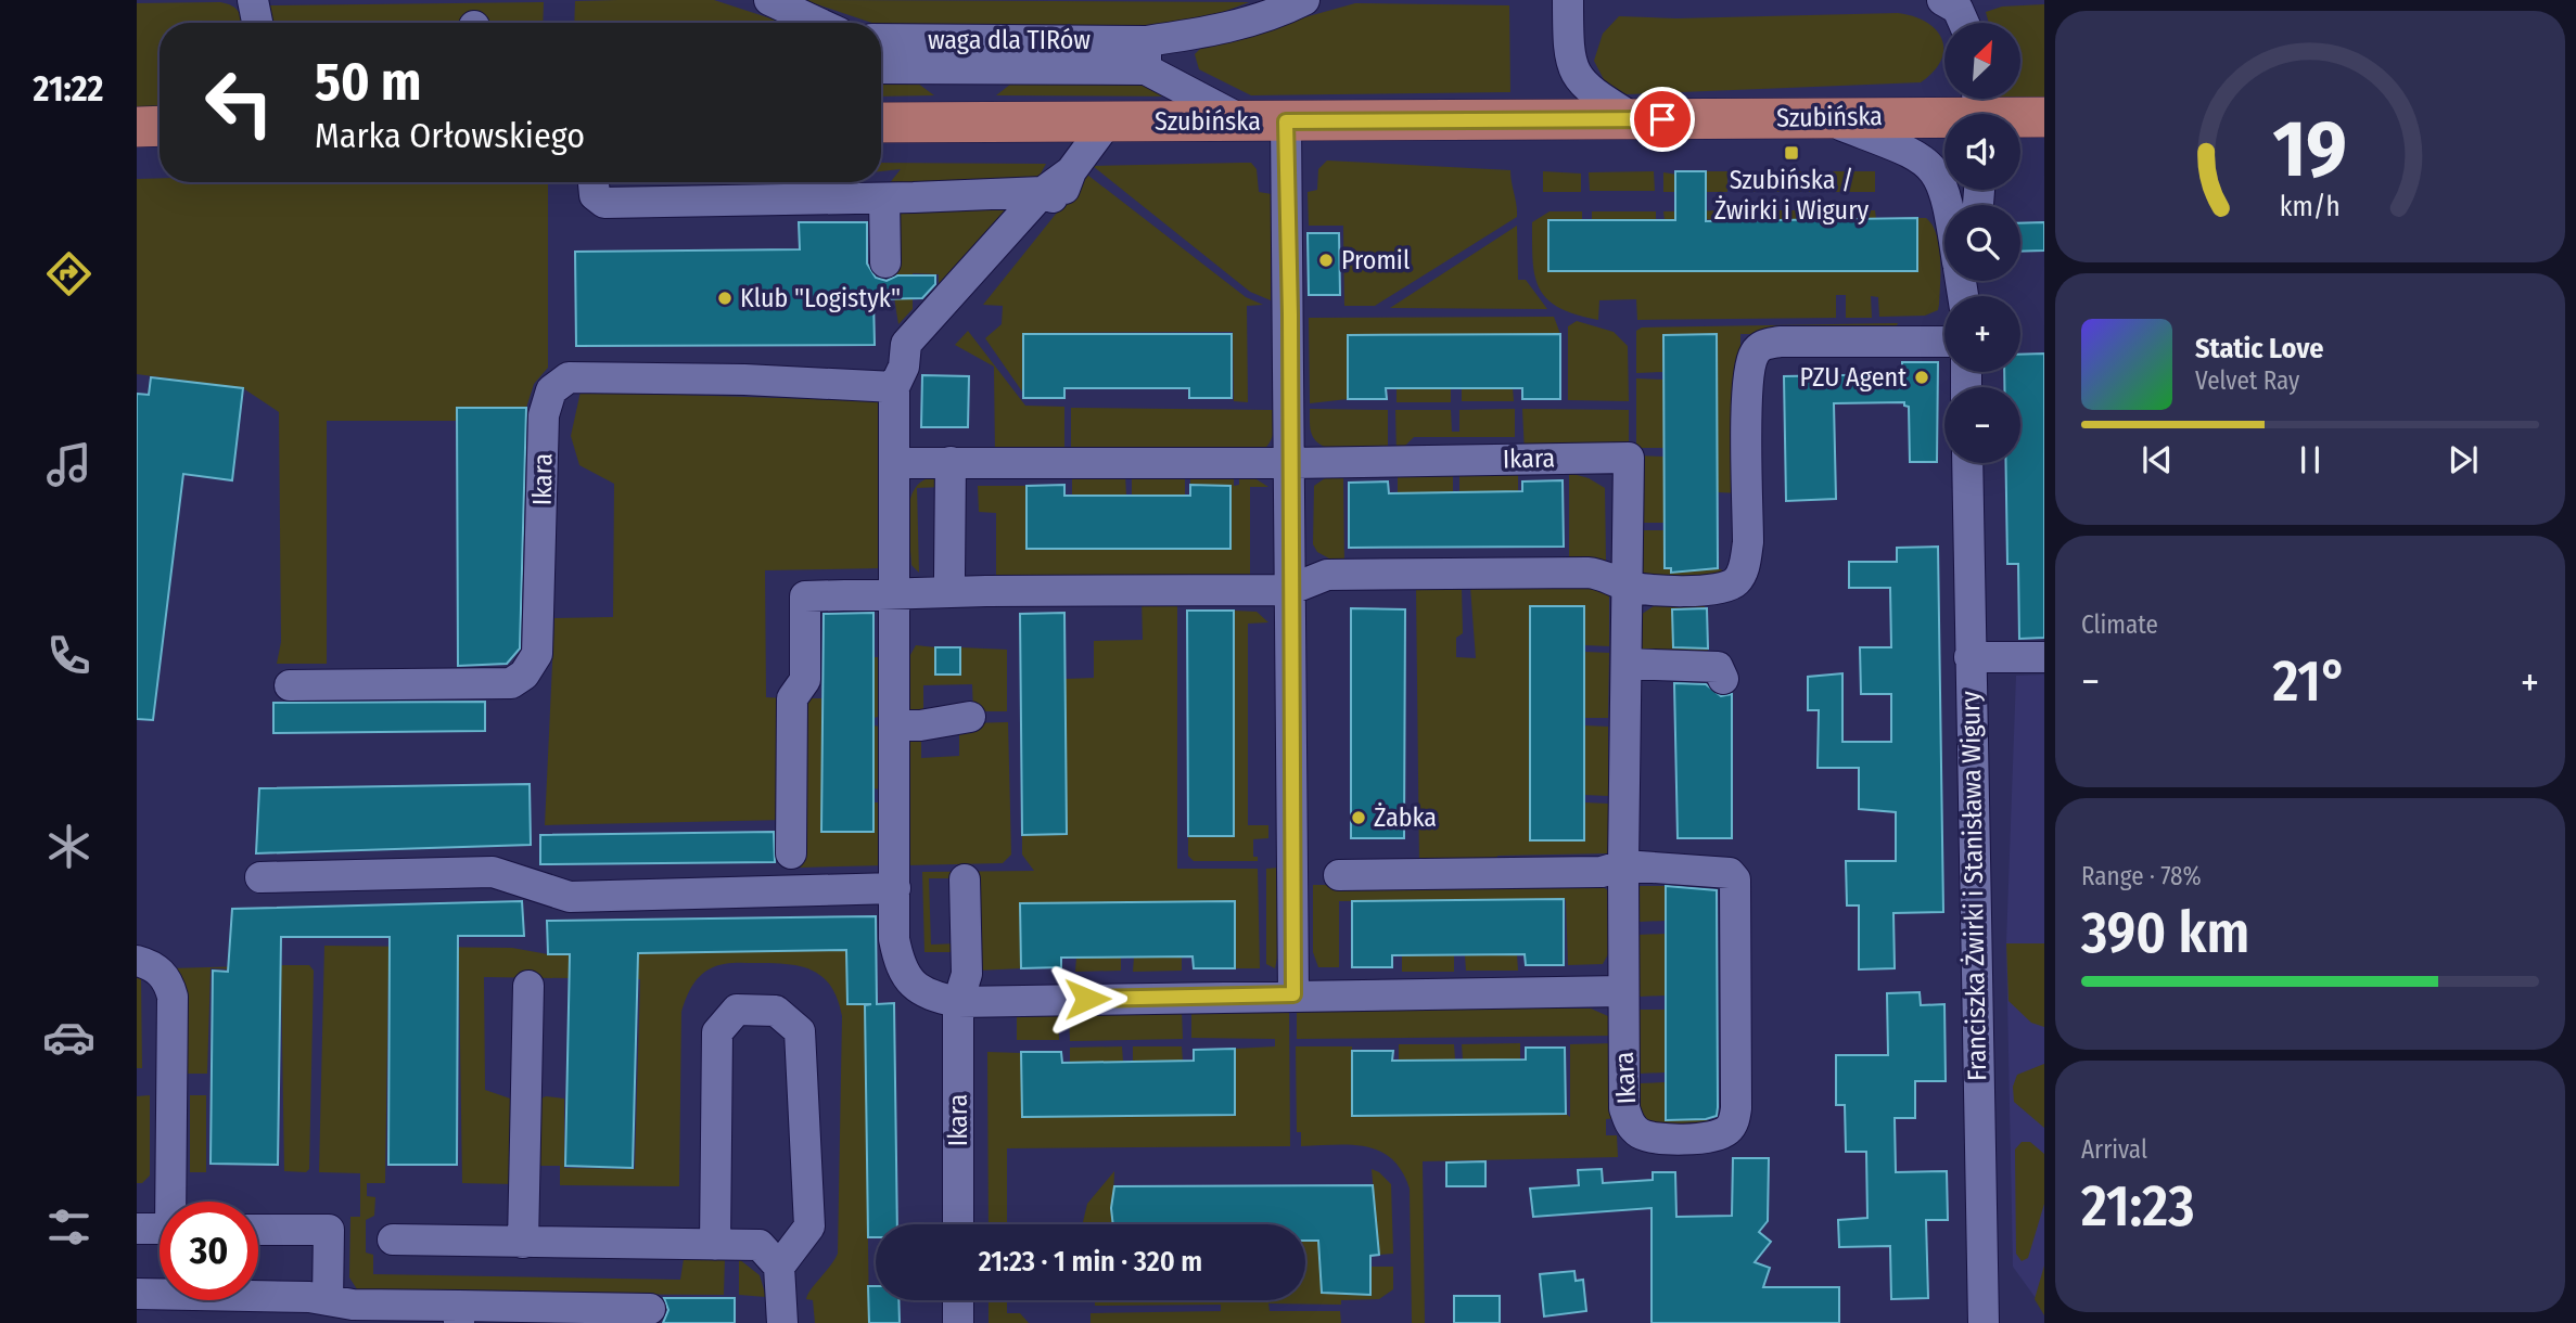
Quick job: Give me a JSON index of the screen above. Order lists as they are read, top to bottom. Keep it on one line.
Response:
{"streets":{"main road":["Szubińska"],"street":["waga dla TIRów","Ikara","Franciszka Żwirki i Stanisława Wigury"]},"crossings":[["waga dla TIRów","Szubińska"]],"places":{"transit":["Szubińska / Żwirki i Wigury"],"other":["Promil","Klub \"Logistyk\"","PZU Agent","Żabka"]},"north":"top right","page":{"tabs":"21:22","map_buttons":["+","−"],"turn":["50 m","Marka Orłowskiego"],"song":["Static Love","Velvet Ray"],"tile":["Climate",["Range · 78%","390 km"],["Arrival","21:23"]],"heat":["−","21°","+"],"limit":"30","trip":"21:23 · 1 min · 320 m","gauge":["19","km/h"]}}
